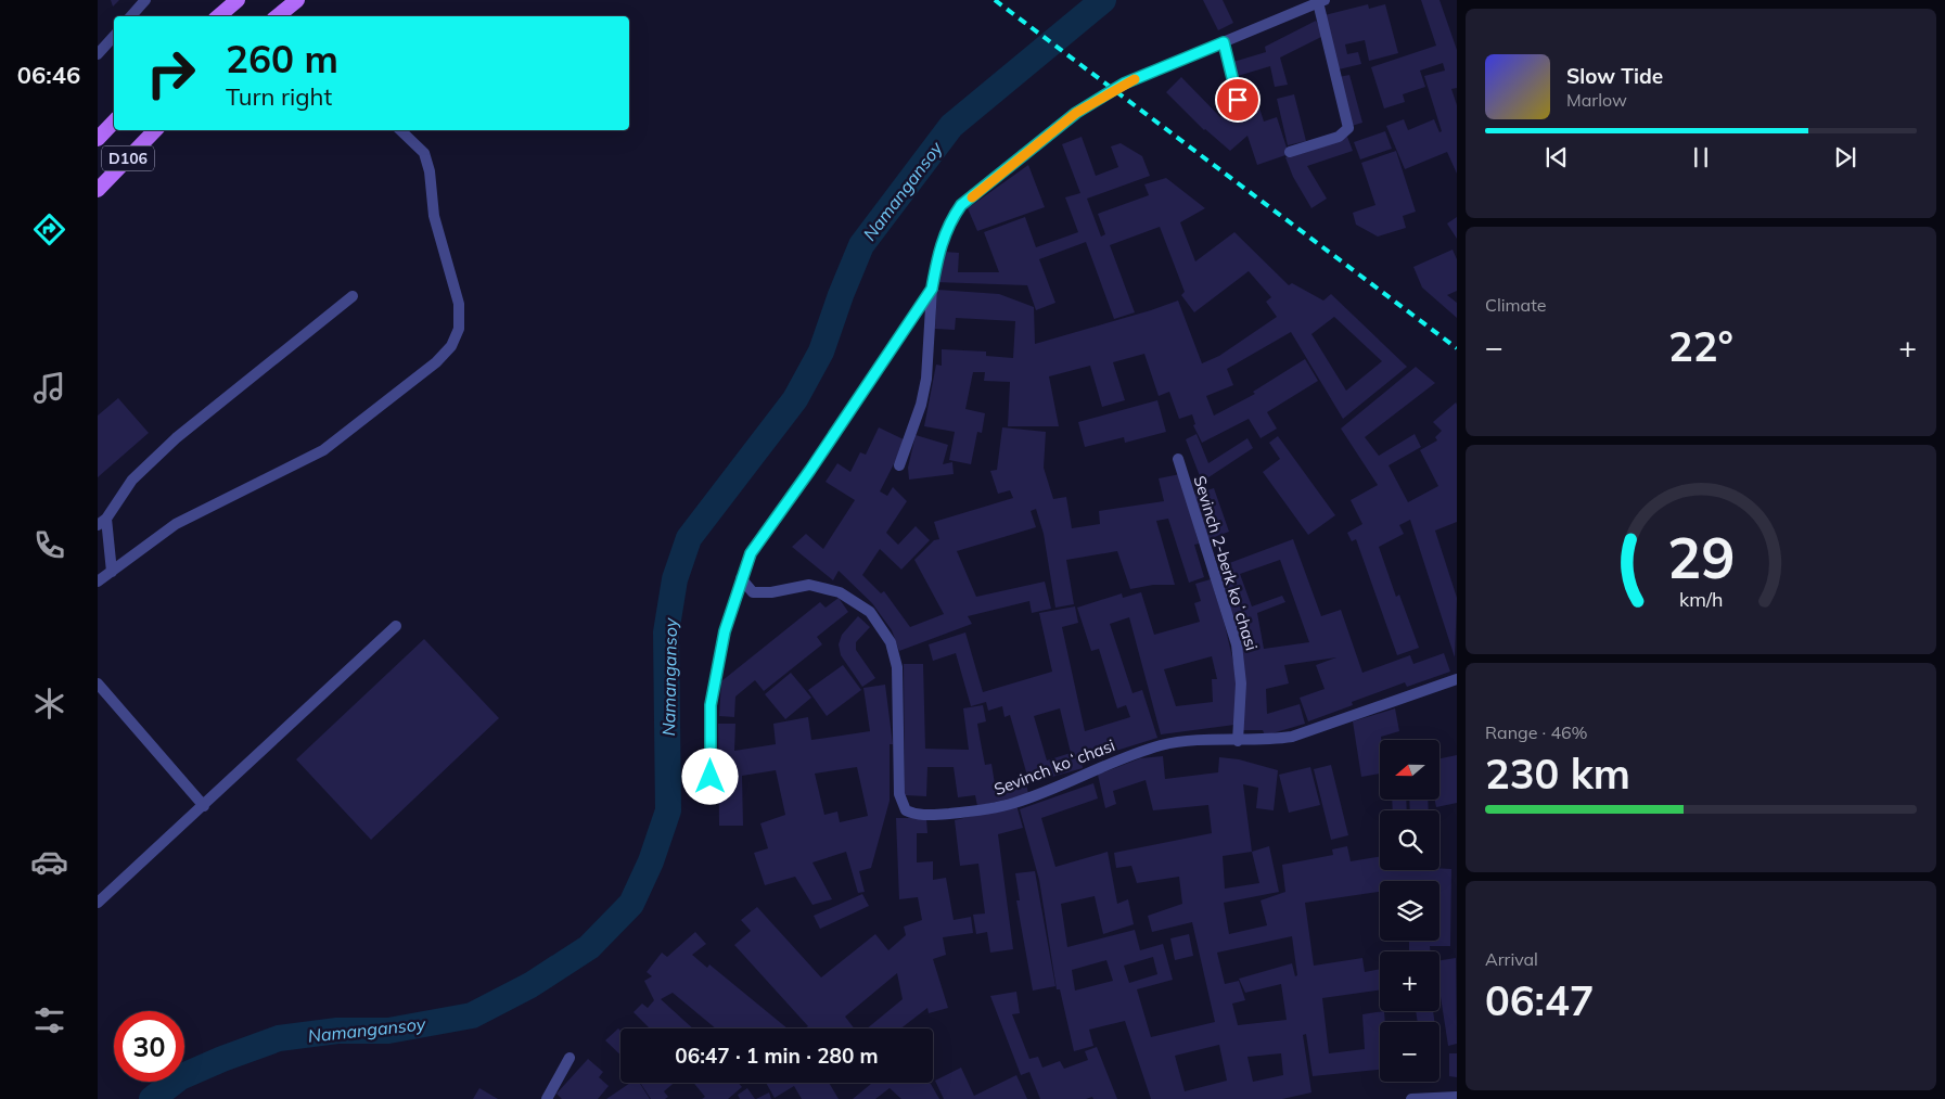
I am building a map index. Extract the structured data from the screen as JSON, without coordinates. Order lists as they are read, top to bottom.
{
  "streets": {
    "main road": ["D106"],
    "street": ["Sevinch 2-berk koʻchasi", "Sevinch koʻchasi"]
  },
  "crossings": [
    ["Sevinch 2-berk koʻchasi", "Sevinch koʻchasi"]
  ],
  "water": ["Namangansoy"],
  "north": "left",
  "page": {
    "tabs": "06:46",
    "turn": ["260 m", "Turn right"],
    "song": ["Slow Tide", "Marlow"],
    "tile": [
      "Climate",
      ["Range · 46%", "230 km"],
      ["Arrival", "06:47"]
    ],
    "heat": ["−", "22°", "+"],
    "map_buttons": ["+", "−"],
    "limit": "30",
    "trip": "06:47 · 1 min · 280 m",
    "gauge": ["29", "km/h"]
  }
}
